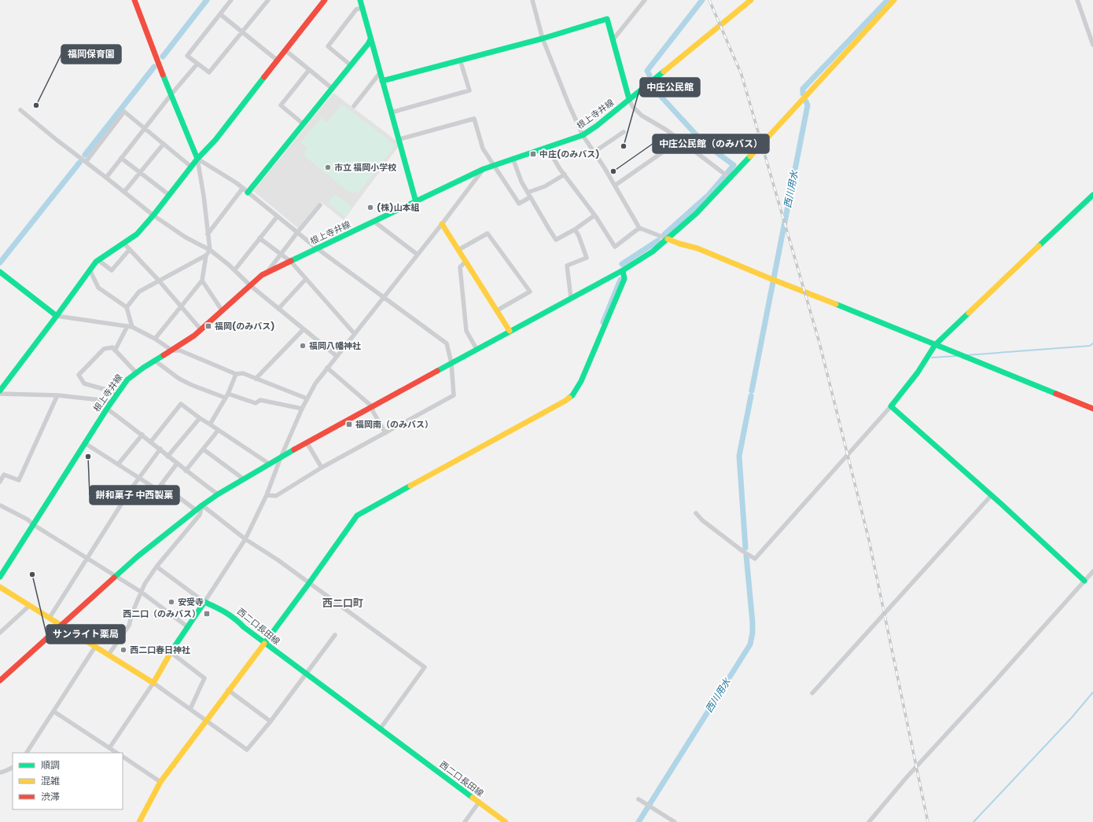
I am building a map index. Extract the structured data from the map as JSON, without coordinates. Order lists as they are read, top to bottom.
{
  "streets": {
    "street": ["根上寺井線", "西二口長田線"]
  },
  "districts": ["西二口町"],
  "water": ["西川用水"],
  "places": {
    "other": [
      "福岡保育園",
      "中庄公民館",
      "市立 福岡小学校",
      "中庄公民館（のみバス）",
      "(株)山本組",
      "福岡八幡神社",
      "餅和菓子 中西製菓",
      "サンライト薬局",
      "安受寺",
      "西二口春日神社"
    ],
    "transit": [
      "中庄(のみバス)",
      "福岡(のみバス)",
      "福岡南（のみバス）",
      "西二口（のみバス）"
    ]
  },
  "legend": ["順調", "混雑", "渋滞"]
}
